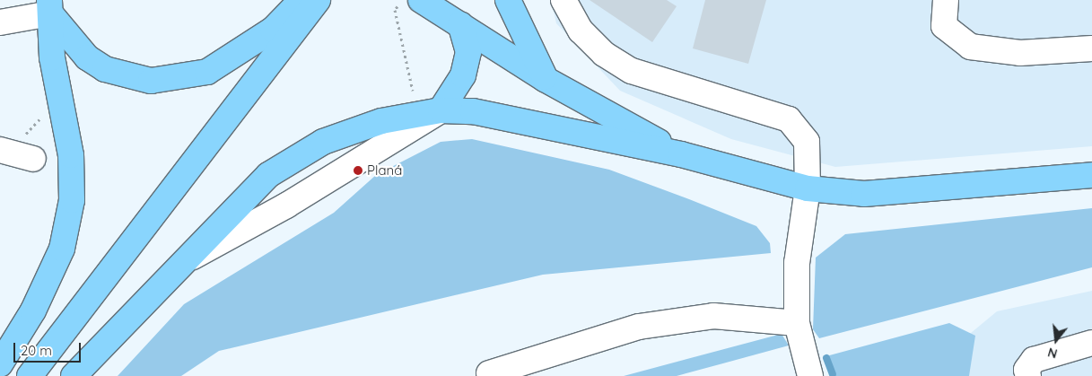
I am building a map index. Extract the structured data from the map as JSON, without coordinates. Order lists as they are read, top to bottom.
{
  "places": ["Planá"],
  "scale_bar": "20 m",
  "north": "bottom"
}
